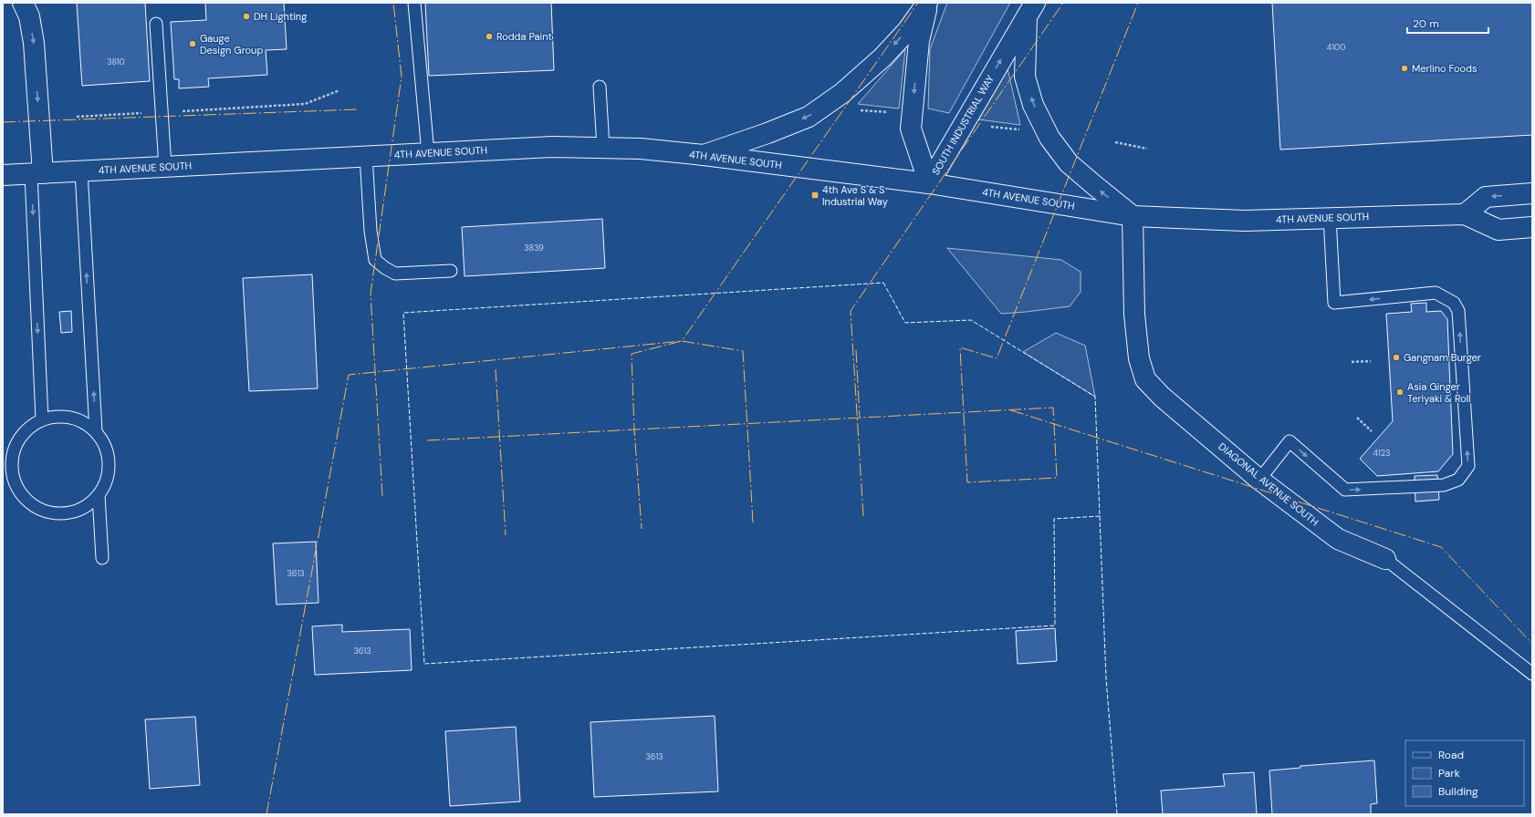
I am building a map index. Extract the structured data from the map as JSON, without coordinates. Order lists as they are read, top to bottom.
{
  "streets": {
    "main road": ["SOUTH INDUSTRIAL WAY", "4TH AVENUE SOUTH", "DIAGONAL AVENUE SOUTH"]
  },
  "crossings": [
    ["SOUTH INDUSTRIAL WAY", "4TH AVENUE SOUTH"],
    ["4TH AVENUE SOUTH", "DIAGONAL AVENUE SOUTH"]
  ],
  "places": {
    "other": [
      "DH Lighting",
      "Rodda Paint",
      "Gauge Design Group",
      "Merlino Foods",
      "Gangnam Burger",
      "Asia Ginger Teriyaki & Roll"
    ],
    "transit": ["4th Ave S & S Industrial Way"]
  },
  "house_numbers": [
    "4100",
    "3810",
    "3839",
    "4123",
    "3613",
    "3613",
    "3613"
  ],
  "legend": ["Road", "Park", "Building"],
  "scale_bar": "20 m"
}
